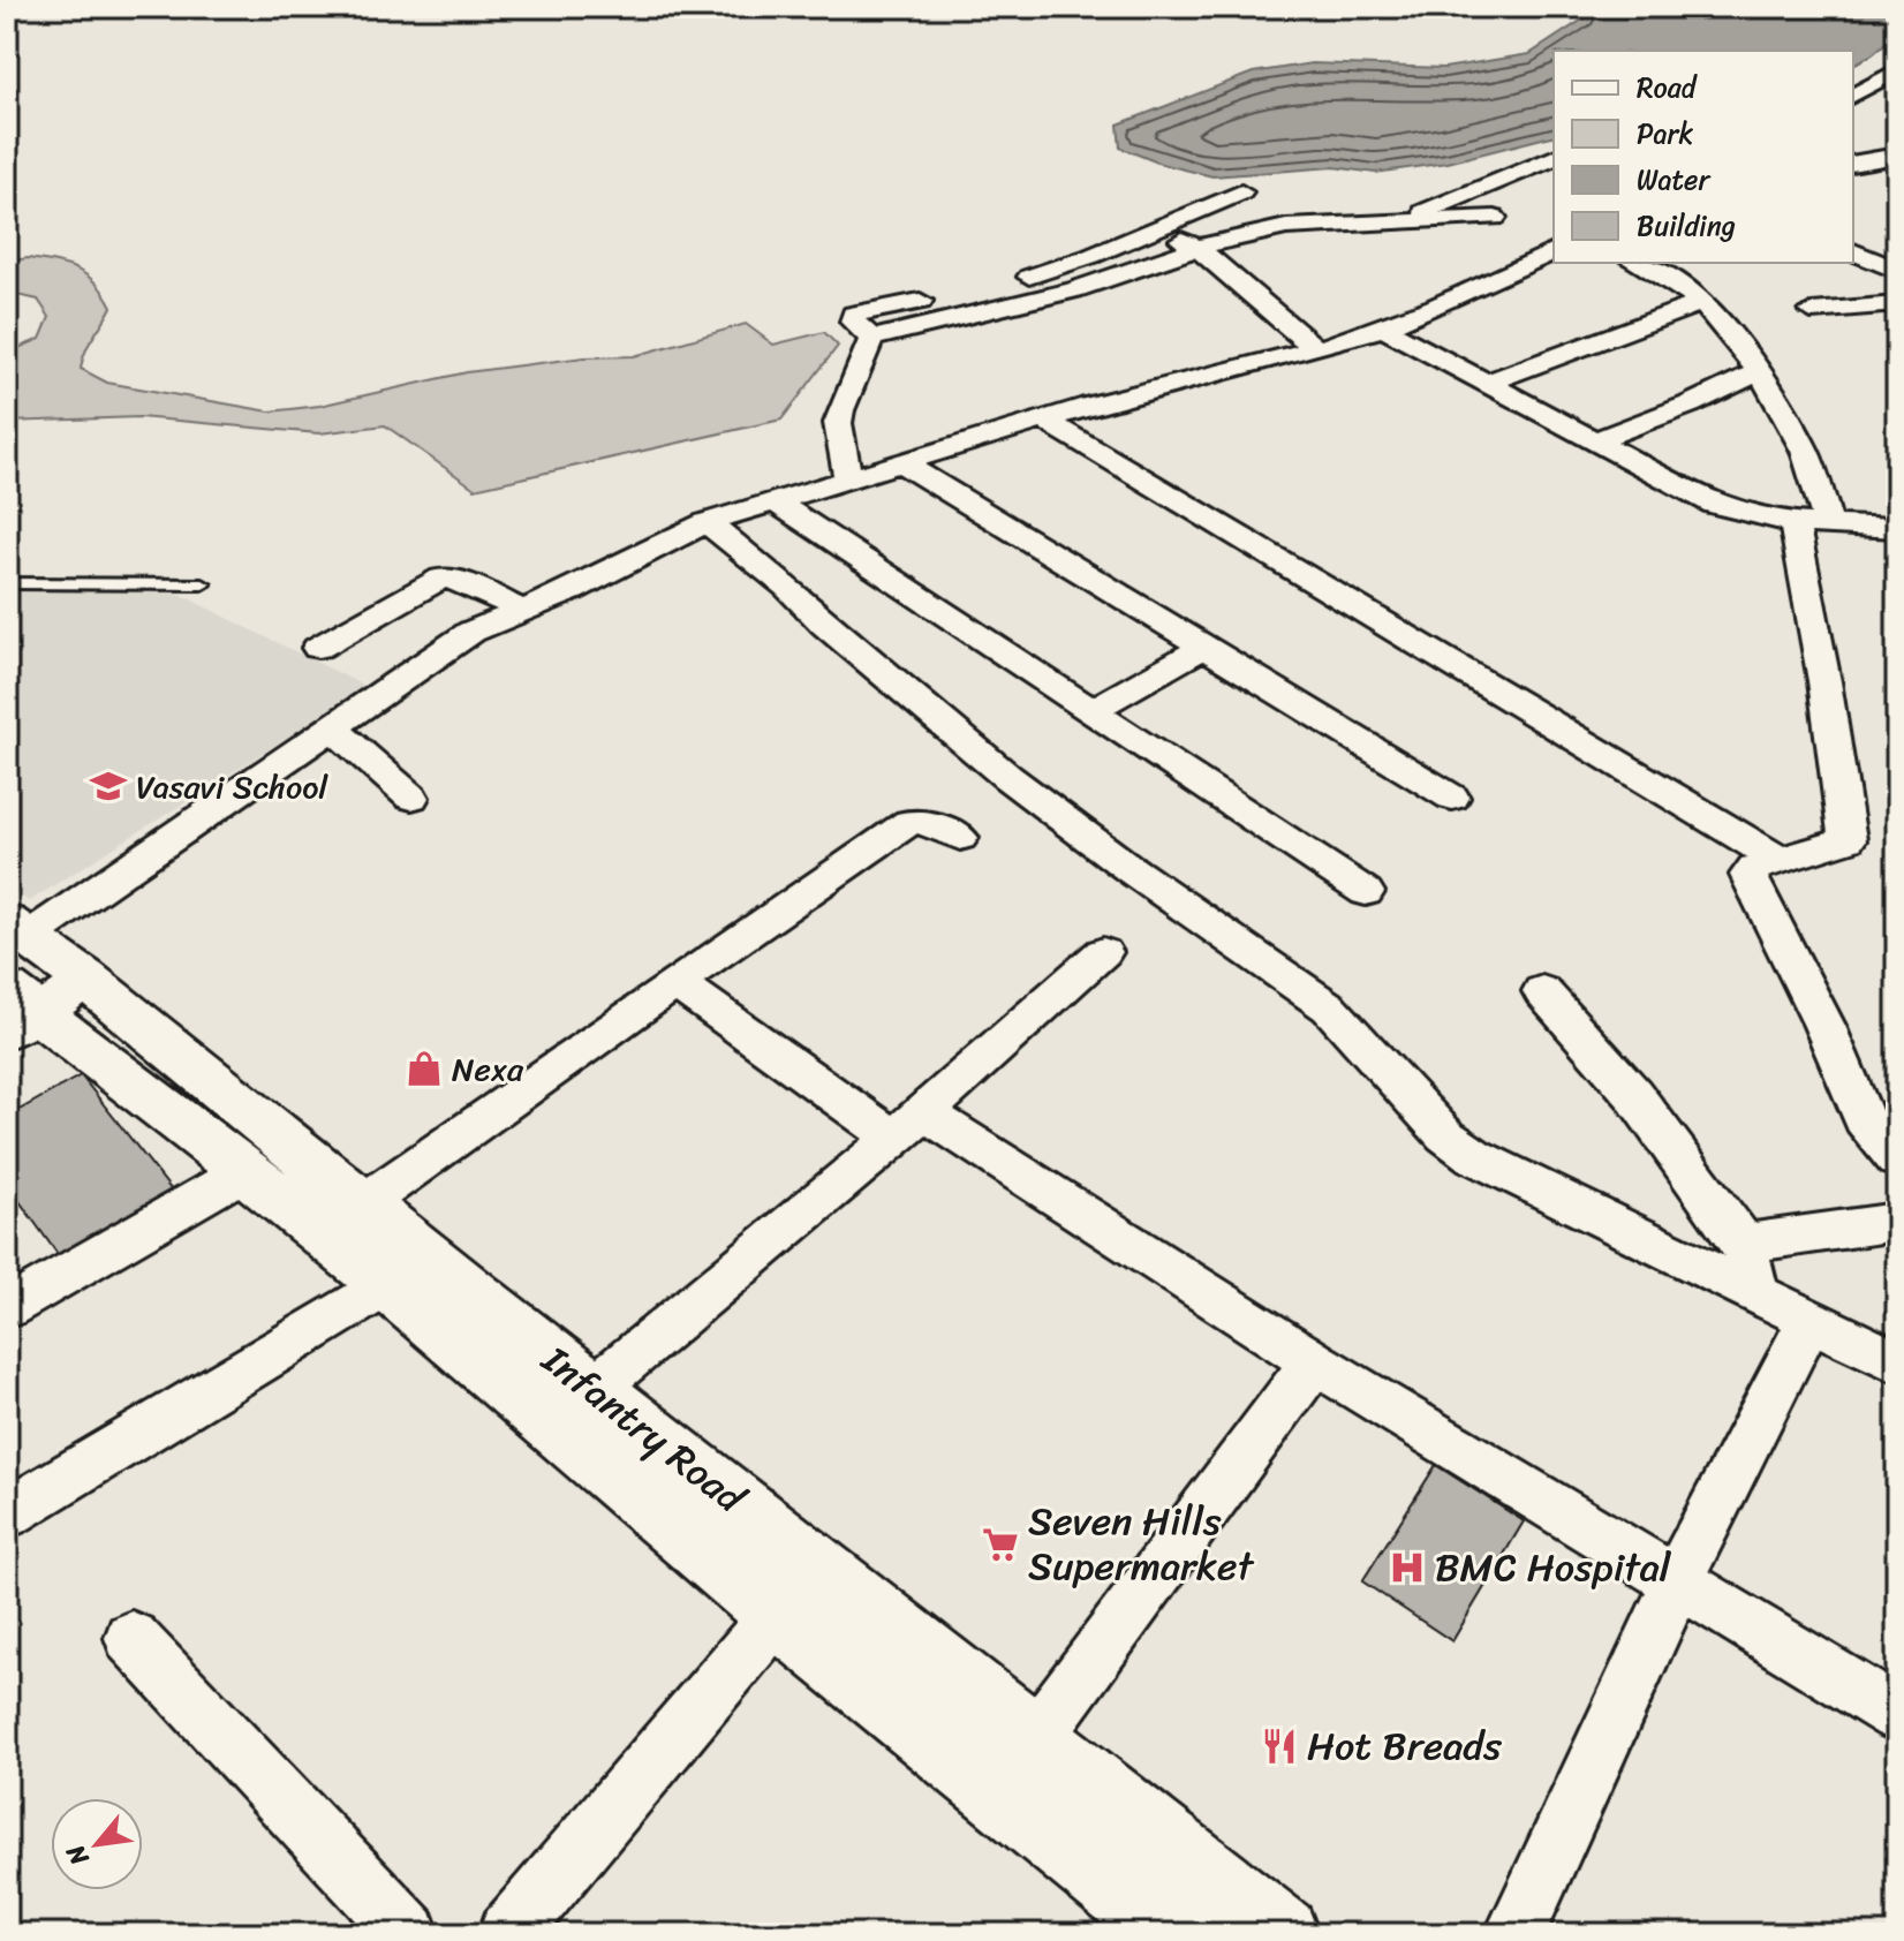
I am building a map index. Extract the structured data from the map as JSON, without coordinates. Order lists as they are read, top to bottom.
{
  "streets": {
    "street": ["Infantry Road"]
  },
  "places": {
    "school or university": ["Vasavi School"],
    "shop": ["Nexa"],
    "supermarket": ["Seven Hills Supermarket"],
    "hospital": ["BMC Hospital"],
    "restaurant": ["Hot Breads"]
  },
  "legend": [
    "Road",
    "Park",
    "Water",
    "Building"
  ],
  "north": "bottom left"
}
